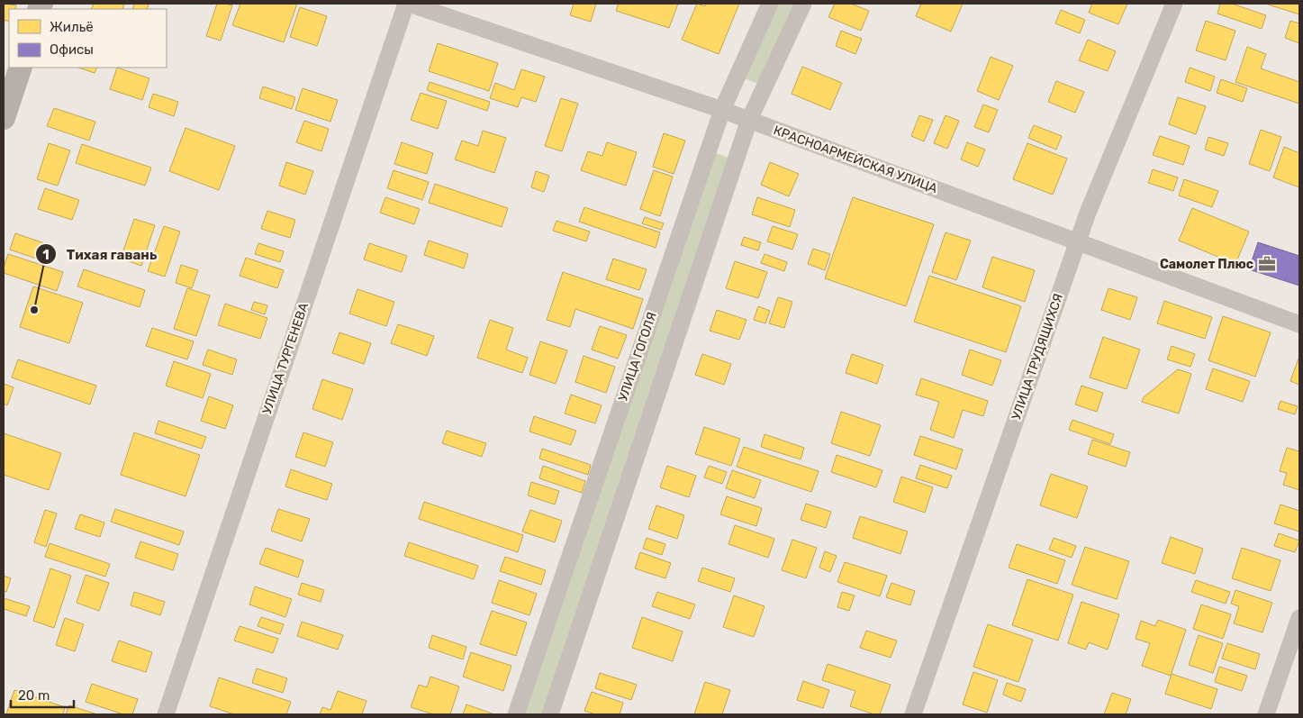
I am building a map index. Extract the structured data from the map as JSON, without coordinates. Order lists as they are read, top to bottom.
{
  "streets": {
    "street": [
      "КРАСНОАРМЕЙСКАЯ УЛИЦА",
      "УЛИЦА ГОГОЛЯ",
      "УЛИЦА ТРУДЯЩИХСЯ",
      "УЛИЦА ТУРГЕНЕВА"
    ]
  },
  "crossings": [
    ["КРАСНОАРМЕЙСКАЯ УЛИЦА", "УЛИЦА ГОГОЛЯ"],
    ["КРАСНОАРМЕЙСКАЯ УЛИЦА", "УЛИЦА ТРУДЯЩИХСЯ"],
    ["КРАСНОАРМЕЙСКАЯ УЛИЦА", "УЛИЦА ТУРГЕНЕВА"]
  ],
  "places": {
    "office": ["Самолет Плюс"],
    "other": ["Тихая гавань"]
  },
  "legend": ["Жильё", "Офисы"],
  "scale_bar": "20 m"
}
